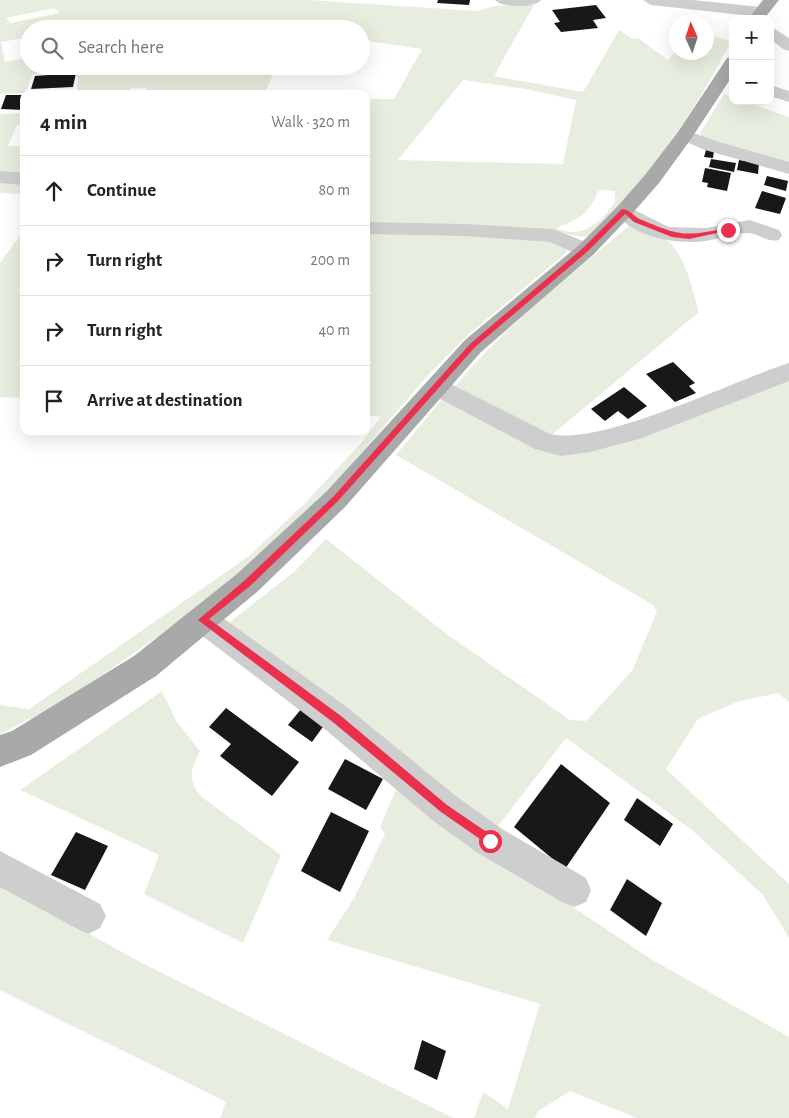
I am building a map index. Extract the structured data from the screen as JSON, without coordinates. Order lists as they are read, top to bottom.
{
  "north": "top",
  "page": {
    "map_buttons": ["+", "−"],
    "search": "Search here",
    "heading": ["4 min", "Walk · 320 m"],
    "list": [
      ["Continue", "80 m"],
      ["Turn right", "200 m"],
      ["Turn right", "40 m"],
      "Arrive at destination"
    ]
  }
}
